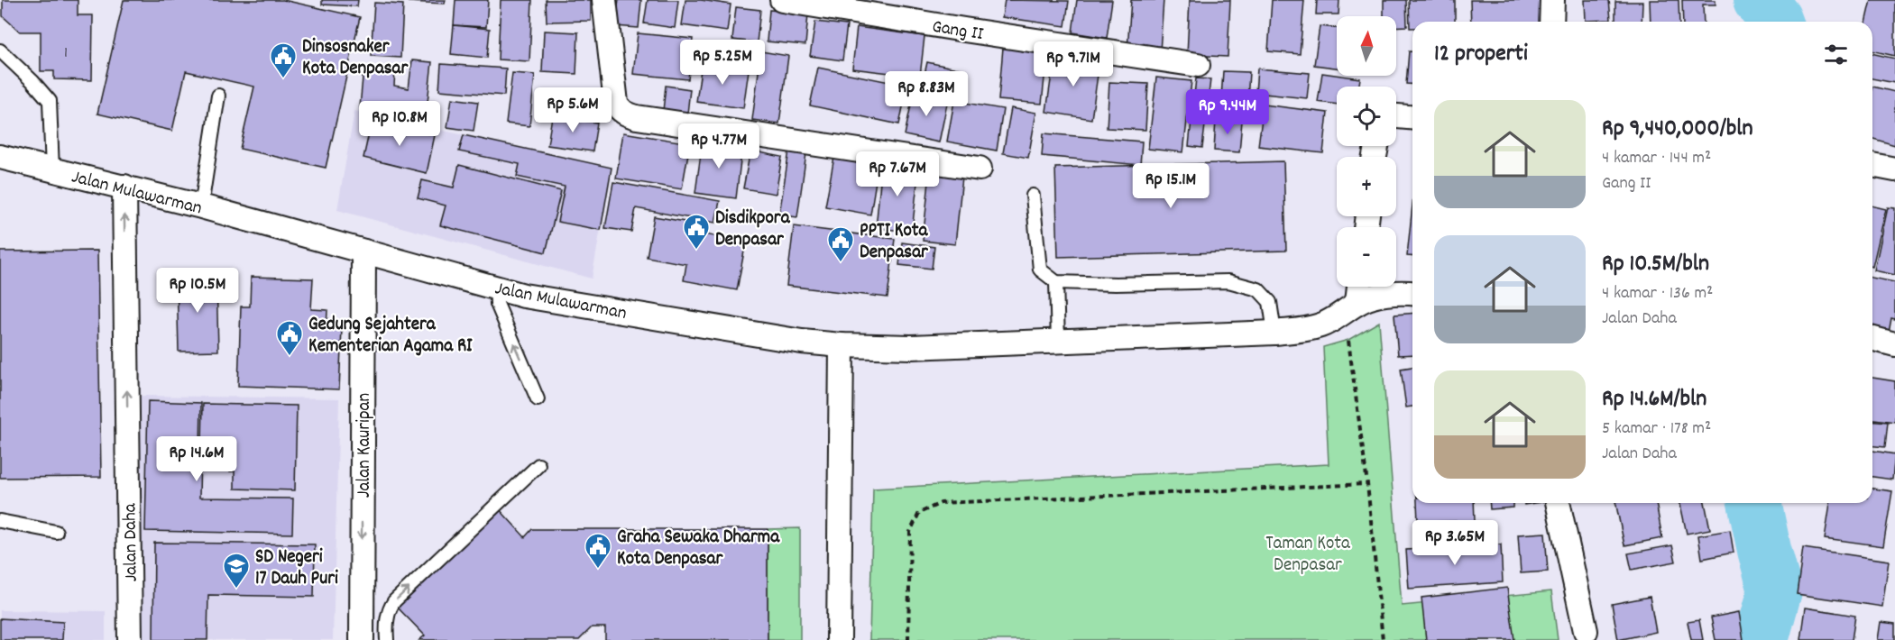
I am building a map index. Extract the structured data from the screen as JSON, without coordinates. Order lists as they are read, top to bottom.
{
  "streets": {
    "street": [
      "Gang II",
      "Jalan Mulawarman",
      "Jalan Kauripan",
      "Jalan Daha"
    ]
  },
  "crossings": [
    ["Jalan Mulawarman", "Jalan Kauripan"],
    ["Jalan Mulawarman", "Jalan Daha"]
  ],
  "one_way": ["Jalan Kauripan", "Jalan Daha"],
  "parks": ["Taman Kota Denpasar"],
  "places": {
    "public building": [
      "Dinsosnaker Kota Denpasar",
      "Disdikpora Denpasar",
      "PPTI Kota Denpasar",
      "Gedung Sejahtera Kementerian Agama RI",
      "Graha Sewaka Dharma Kota Denpasar"
    ],
    "school or university": ["SD Negeri 17 Dauh Puri"]
  },
  "house_numbers": ["1"],
  "north": "top",
  "page": {
    "map_buttons": ["+", "−"],
    "heading": "12 properti",
    "price": [
      "Rp 5.25M",
      "Rp 9.71M",
      "Rp 8.83M",
      "Rp 5.6M",
      "Rp 9.44M",
      "Rp 10.8M",
      "Rp 4.77M",
      "Rp 7.67M",
      "Rp 15.1M",
      "Rp 10.5M",
      "Rp 14.6M",
      "Rp 3.65M"
    ],
    "list": [
      {
        "name": "Rp 9,440,000/bln",
        "note": "4 kamar · 144 m² · Gang II"
      },
      {
        "name": "Rp 10.5M/bln",
        "note": "4 kamar · 136 m² · Jalan Daha"
      },
      {
        "name": "Rp 14.6M/bln",
        "note": "5 kamar · 178 m² · Jalan Daha"
      }
    ]
  }
}
